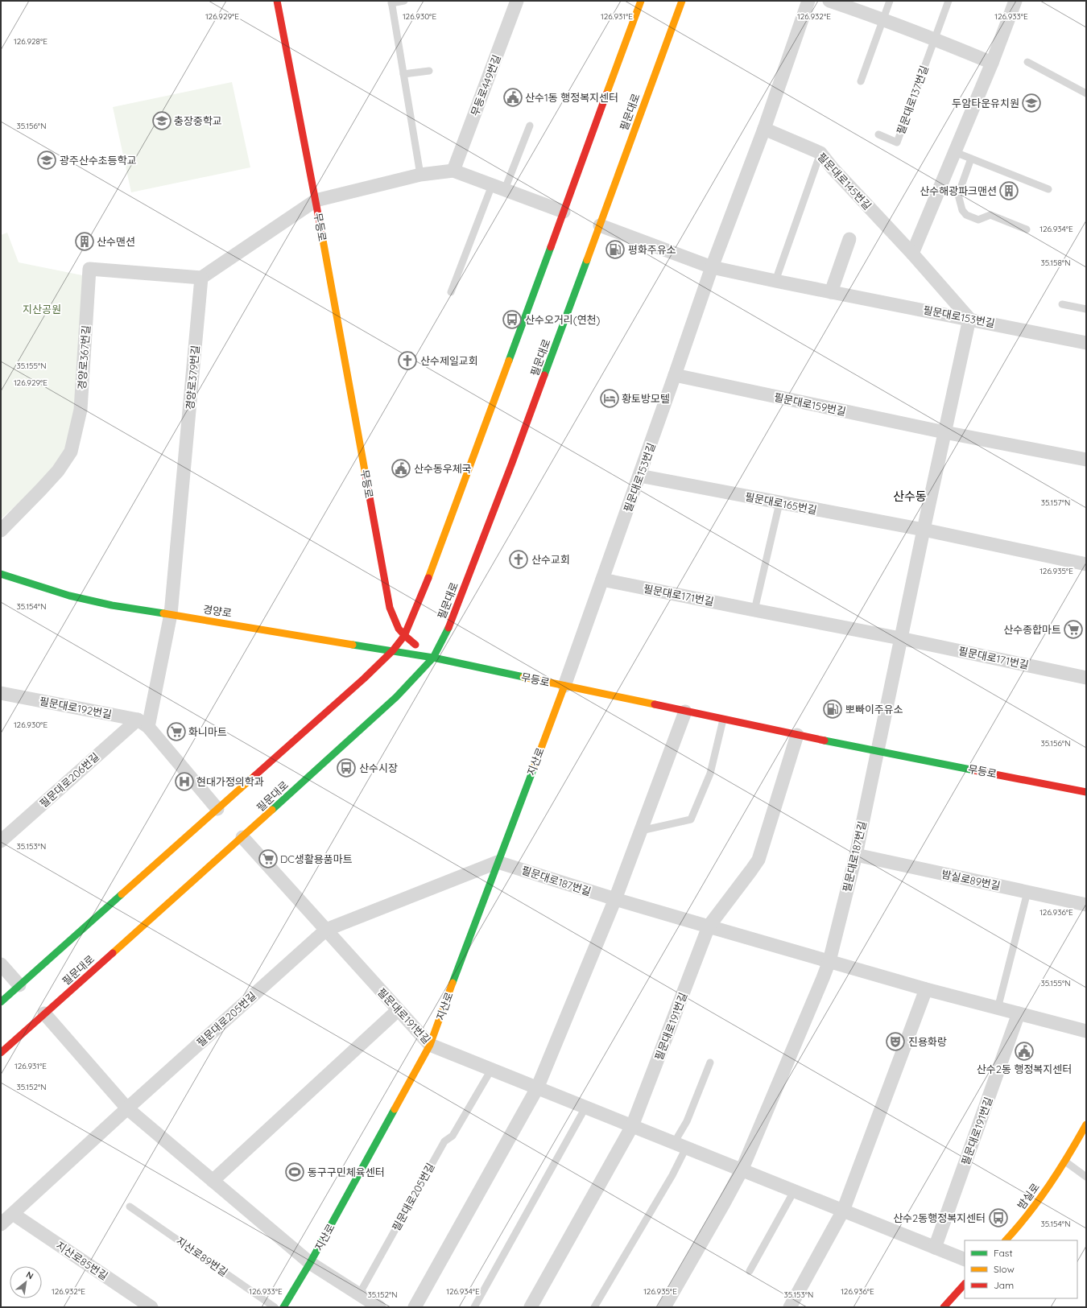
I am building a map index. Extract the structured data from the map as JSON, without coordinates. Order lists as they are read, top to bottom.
{
  "streets": {
    "main road": [
      "필문대로",
      "무등로",
      "경양로",
      "지산로",
      "밤실로"
    ],
    "street": [
      "무등로449번길",
      "필문대로145번길",
      "필문대로153번길",
      "경양로367번길",
      "경양로379번길",
      "필문대로159번길",
      "필문대로165번길",
      "필문대로171번길",
      "필문대로192번길",
      "필문대로206번길",
      "필문대로187번길",
      "밤실로89번길",
      "필문대로191번길",
      "필문대로205번길",
      "지산로85번길"
    ],
    "lane": ["필문대로137번길", "지산로89번길"]
  },
  "crossings": [
    ["필문대로", "무등로"],
    ["필문대로", "필문대로153번길"],
    ["필문대로", "경양로"],
    ["필문대로", "필문대로191번길"],
    ["필문대로145번길", "필문대로153번길"],
    ["무등로", "필문대로153번길"],
    ["무등로", "경양로"],
    ["무등로", "지산로"],
    ["무등로", "필문대로187번길"],
    ["필문대로153번길", "필문대로159번길"],
    ["필문대로153번길", "필문대로165번길"],
    ["필문대로153번길", "필문대로171번길"],
    ["필문대로153번길", "지산로"],
    ["경양로367번길", "경양로379번길"],
    ["경양로379번길", "경양로"],
    ["필문대로192번길", "필문대로206번길"],
    ["지산로", "필문대로187번길"],
    ["지산로", "필문대로191번길"],
    ["필문대로187번길", "밤실로89번길"],
    ["필문대로187번길", "필문대로191번길"],
    ["필문대로191번길", "필문대로205번길"]
  ],
  "districts": ["산수동"],
  "parks": ["지산공원"],
  "places": {
    "public building": ["산수1동 행정복지센터", "산수동우체국", "산수2동 행정복지센터"],
    "school or university": ["두암타운유치원", "충장중학교", "광주산수초등학교"],
    "building": ["산수해광파크맨션", "산수맨션"],
    "fuel station": ["평화주유소", "뽀빠이주유소"],
    "bus stop": ["산수오거리(연천)", "산수시장", "산수2동행정복지센터"],
    "church": ["산수제일교회", "산수교회"],
    "hotel": ["황토방모텔"],
    "supermarket": ["산수종합마트", "화니마트", "DC생활용품마트"],
    "hospital": ["현대가정의학과"],
    "theatre": ["진용화랑"],
    "sports": ["동구구민체육센터"]
  },
  "legend": ["Fast", "Slow", "Jam"],
  "north": "top right",
  "coordinates": [
    "126.930°E",
    "126.933°E",
    "126.929°E",
    "126.931°E",
    "126.932°E",
    "126.928°E",
    "35.156°N",
    "126.934°E",
    "35.158°N",
    "35.155°N",
    "35.157°N",
    "126.935°E",
    "35.154°N",
    "35.153°N",
    "126.936°E",
    "35.152°N"
  ]
}
